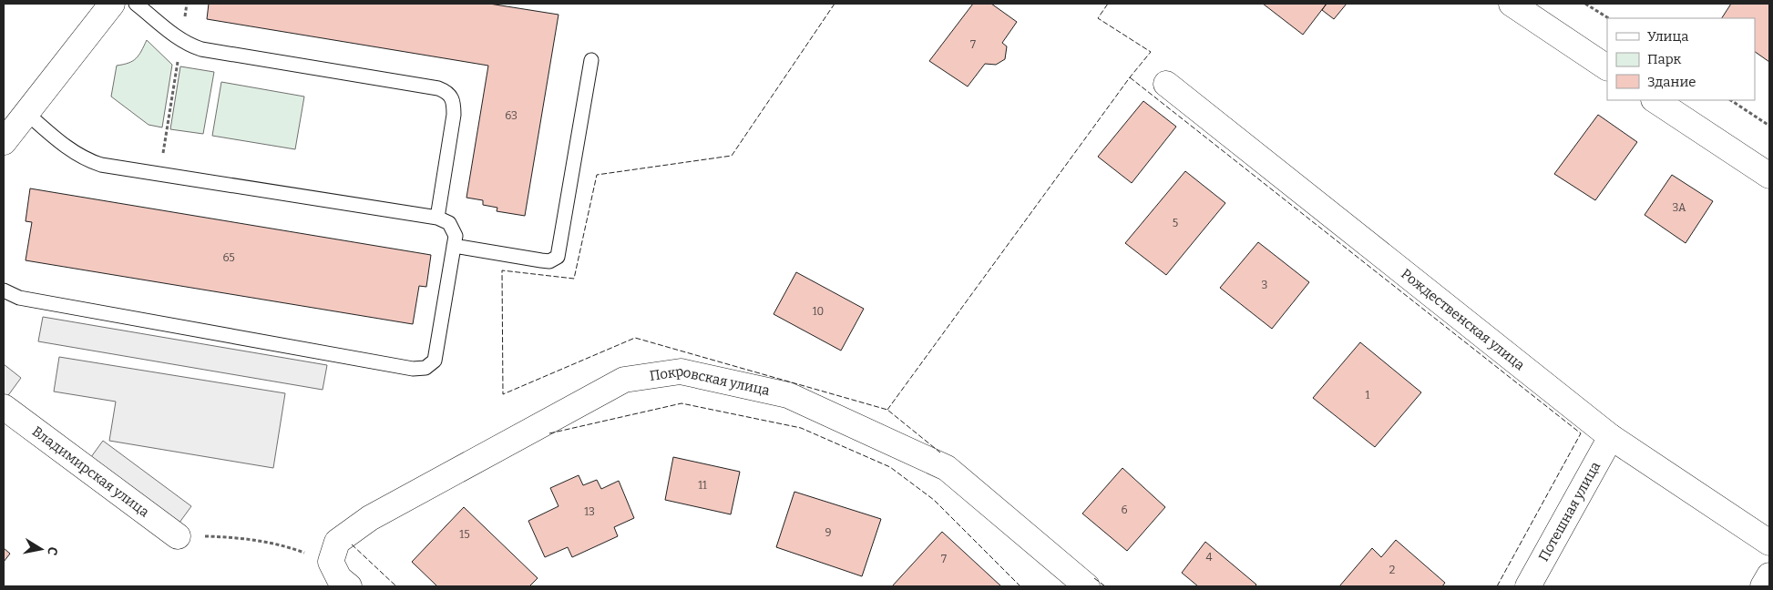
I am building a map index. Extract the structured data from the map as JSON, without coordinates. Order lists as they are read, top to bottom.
{
  "streets": {
    "street": [
      "Рождественская улица",
      "Покровская улица",
      "Владимирская улица",
      "Потешная улица"
    ]
  },
  "crossings": [
    ["Рождественская улица", "Потешная улица"]
  ],
  "house_numbers": [
    "7",
    "63",
    "3А",
    "5",
    "65",
    "3",
    "10",
    "1",
    "11",
    "6",
    "13",
    "9",
    "15",
    "4",
    "7",
    "2"
  ],
  "legend": ["Улица", "Парк", "Здание"],
  "north": "right"
}
